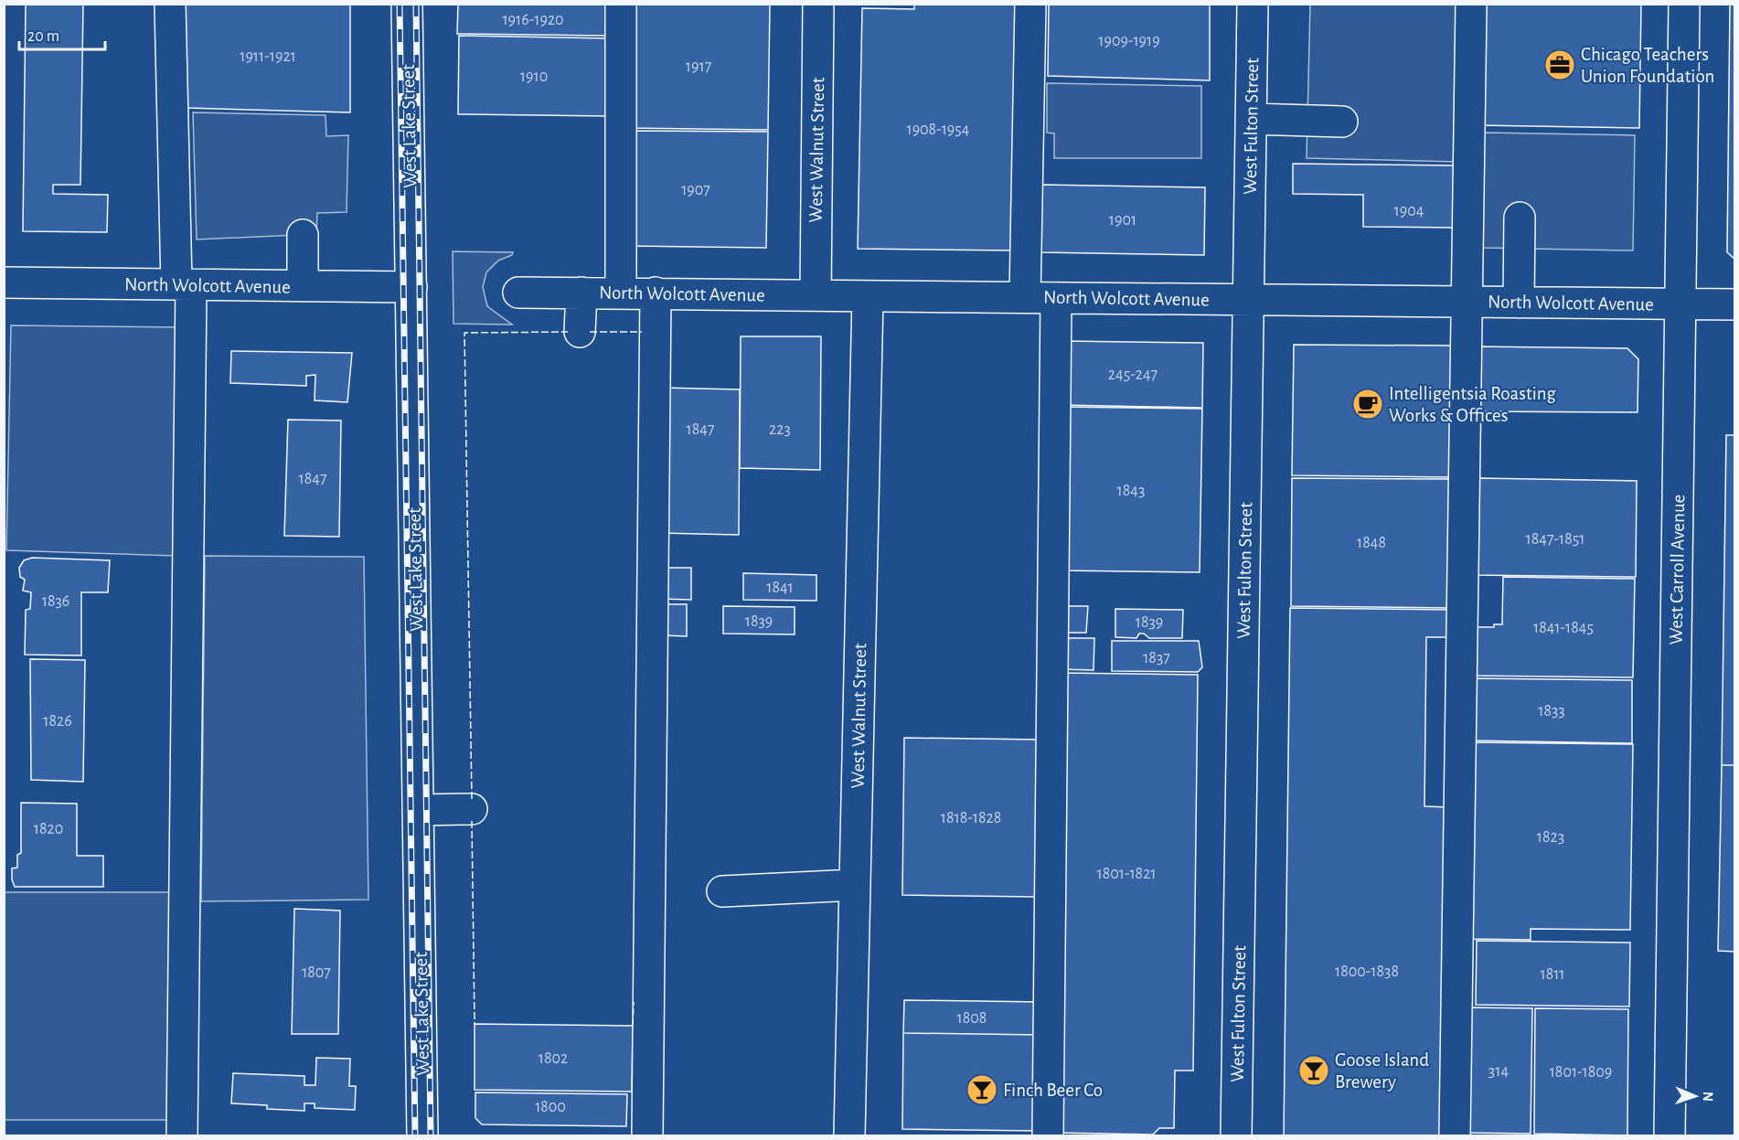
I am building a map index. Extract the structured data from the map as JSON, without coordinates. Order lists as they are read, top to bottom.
{
  "streets": {
    "street": [
      "West Lake Street",
      "West Fulton Street",
      "West Walnut Street",
      "North Wolcott Avenue",
      "West Carroll Avenue"
    ]
  },
  "crossings": [
    ["West Lake Street", "North Wolcott Avenue"],
    ["West Fulton Street", "North Wolcott Avenue"],
    ["West Walnut Street", "North Wolcott Avenue"],
    ["North Wolcott Avenue", "West Carroll Avenue"]
  ],
  "places": {
    "office": ["Chicago Teachers Union Foundation"],
    "cafe": ["Intelligentsia Roasting Works & Offices"],
    "bar": ["Goose Island Brewery", "Finch Beer Co"]
  },
  "house_numbers": [
    "1916-1920",
    "1909-1919",
    "1911-1921",
    "1917",
    "1910",
    "1908-1954",
    "1907",
    "1904",
    "1901",
    "245-247",
    "1847",
    "223",
    "1847",
    "1843",
    "1847-1851",
    "1848",
    "1841",
    "1836",
    "1839",
    "1839",
    "1841-1845",
    "1837",
    "1833",
    "1826",
    "1818-1828",
    "1820",
    "1823",
    "1801-1821",
    "1800-1838",
    "1807",
    "1811",
    "1808",
    "1802",
    "314",
    "1801-1809",
    "1800"
  ],
  "scale_bar": "20 m",
  "north": "right"
}
